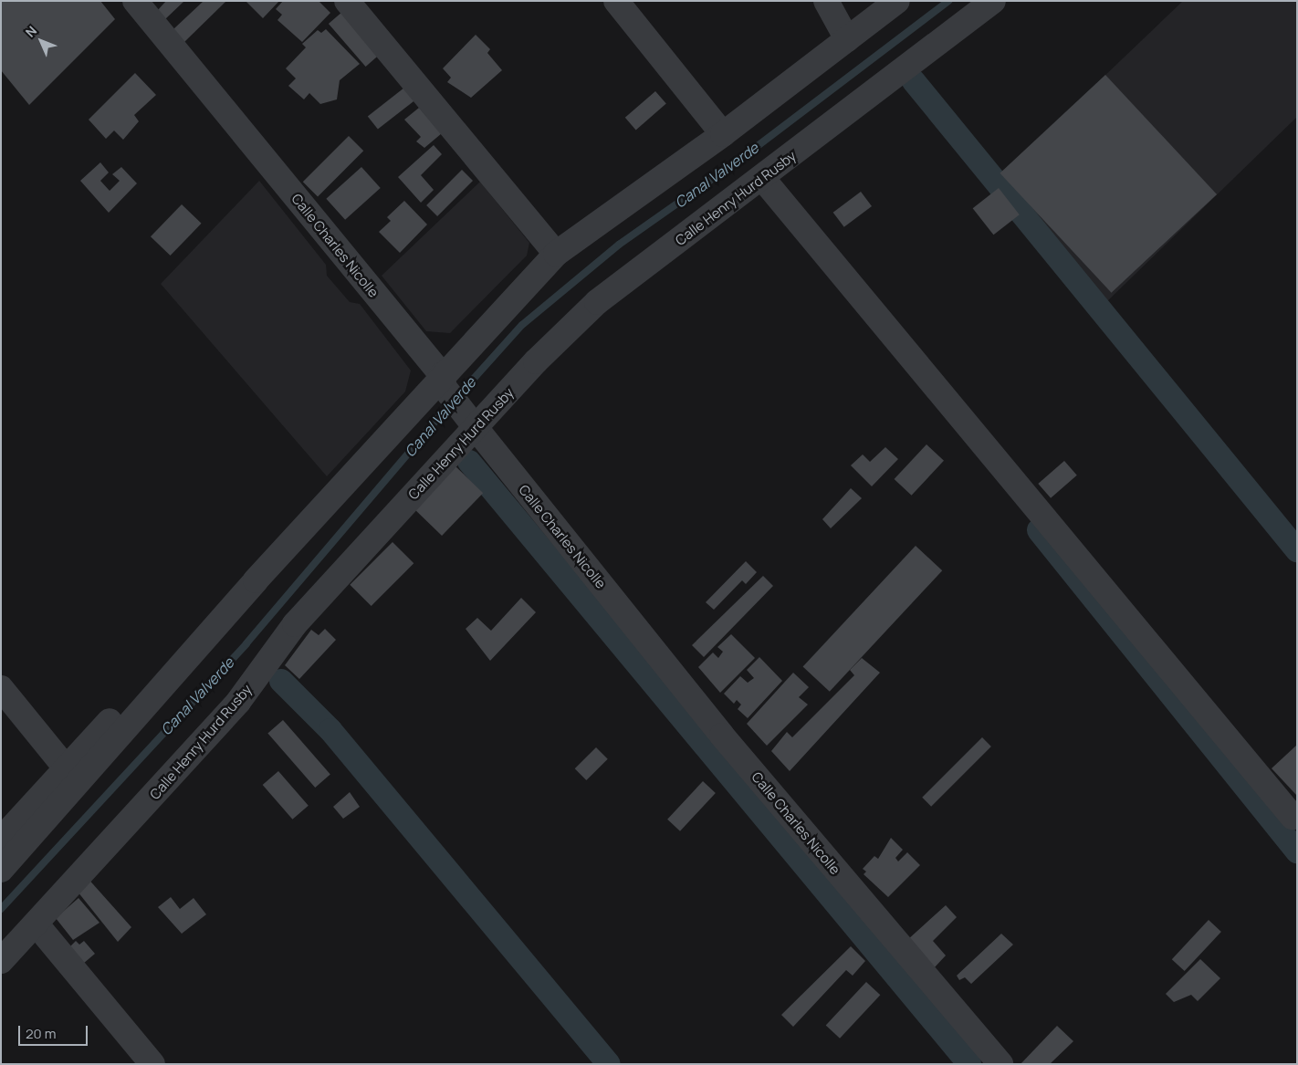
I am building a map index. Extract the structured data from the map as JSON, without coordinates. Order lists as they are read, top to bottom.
{
  "streets": {
    "street": ["Calle Henry Hurd Rusby", "Calle Charles Nicolle"]
  },
  "crossings": [
    ["Calle Henry Hurd Rusby", "Calle Charles Nicolle"]
  ],
  "water": ["Canal Valverde"],
  "scale_bar": "20 m",
  "north": "top left"
}
